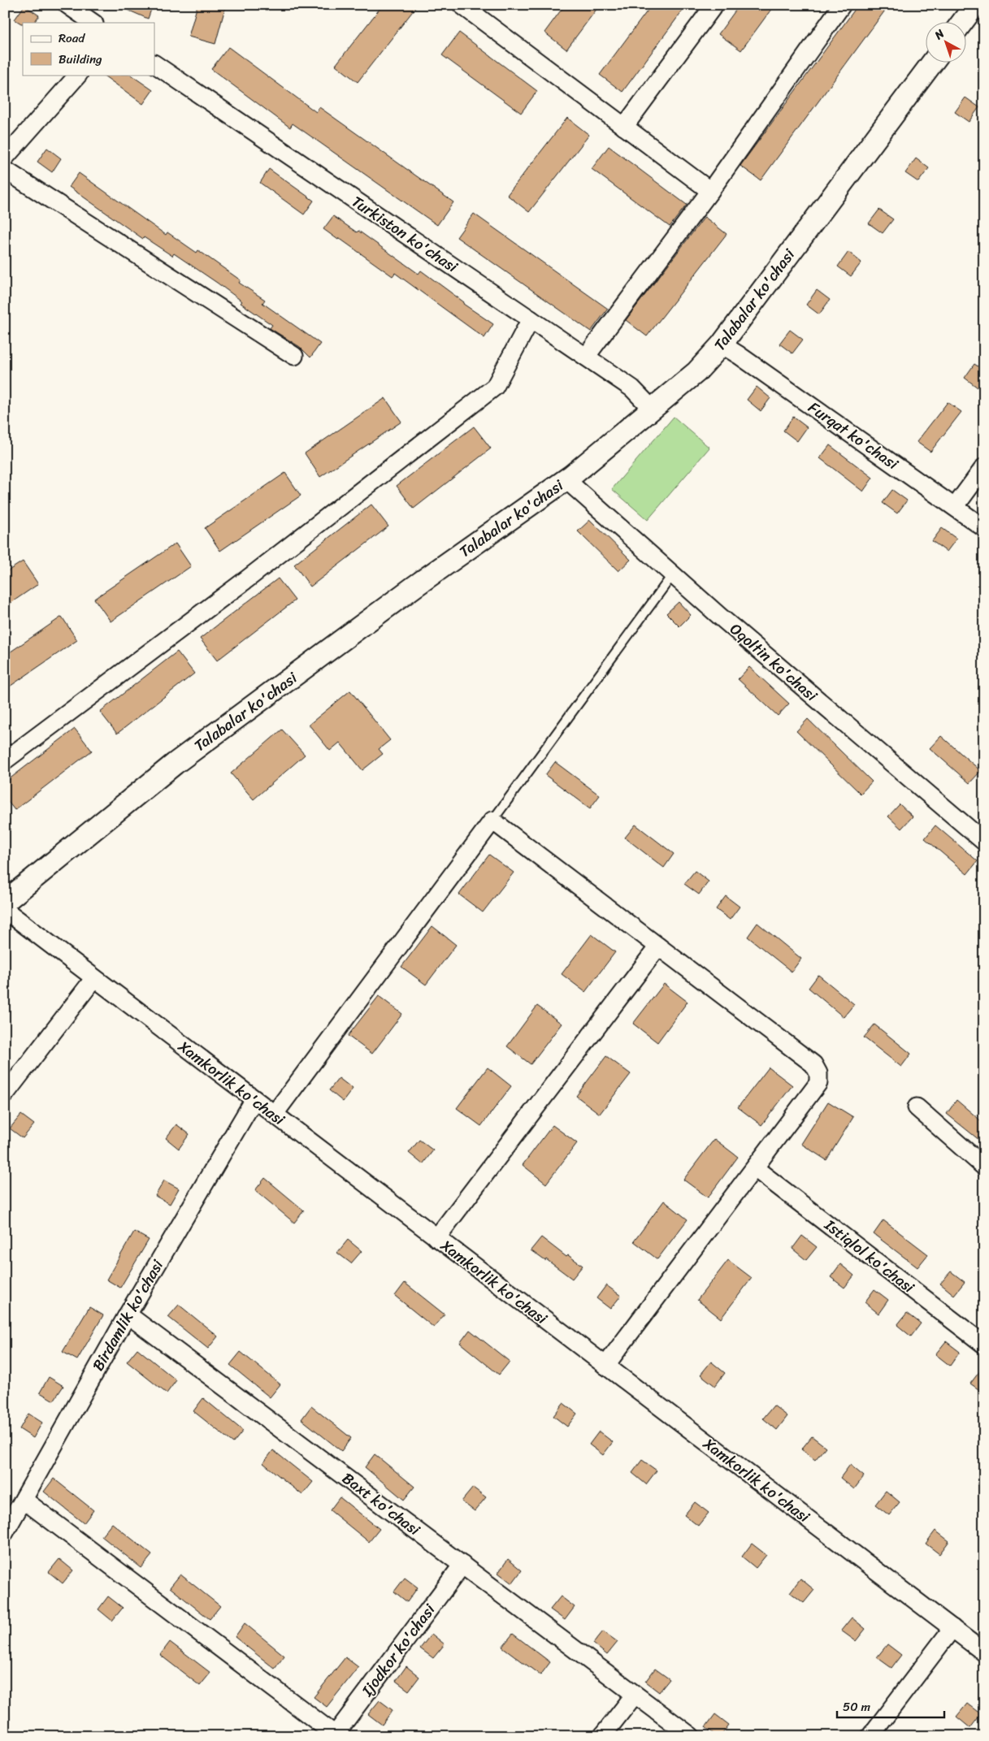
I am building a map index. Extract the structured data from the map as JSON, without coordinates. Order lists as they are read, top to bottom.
{
  "streets": {
    "street": [
      "Turkiston ko'chasi",
      "Talabalar ko'chasi",
      "Furqat ko'chasi",
      "Oqoltin ko'chasi",
      "Xamkorlik ko'chasi",
      "Istiqlol ko'chasi",
      "Birdamlik ko'chasi",
      "Baxt ko'chasi",
      "Ijodkor ko'chasi"
    ]
  },
  "crossings": [
    ["Turkiston ko'chasi", "Talabalar ko'chasi"],
    ["Talabalar ko'chasi", "Furqat ko'chasi"],
    ["Talabalar ko'chasi", "Oqoltin ko'chasi"],
    ["Xamkorlik ko'chasi", "Birdamlik ko'chasi"],
    ["Birdamlik ko'chasi", "Baxt ko'chasi"],
    ["Baxt ko'chasi", "Ijodkor ko'chasi"]
  ],
  "legend": ["Road", "Building"],
  "scale_bar": "50 m",
  "north": "top left"
}
